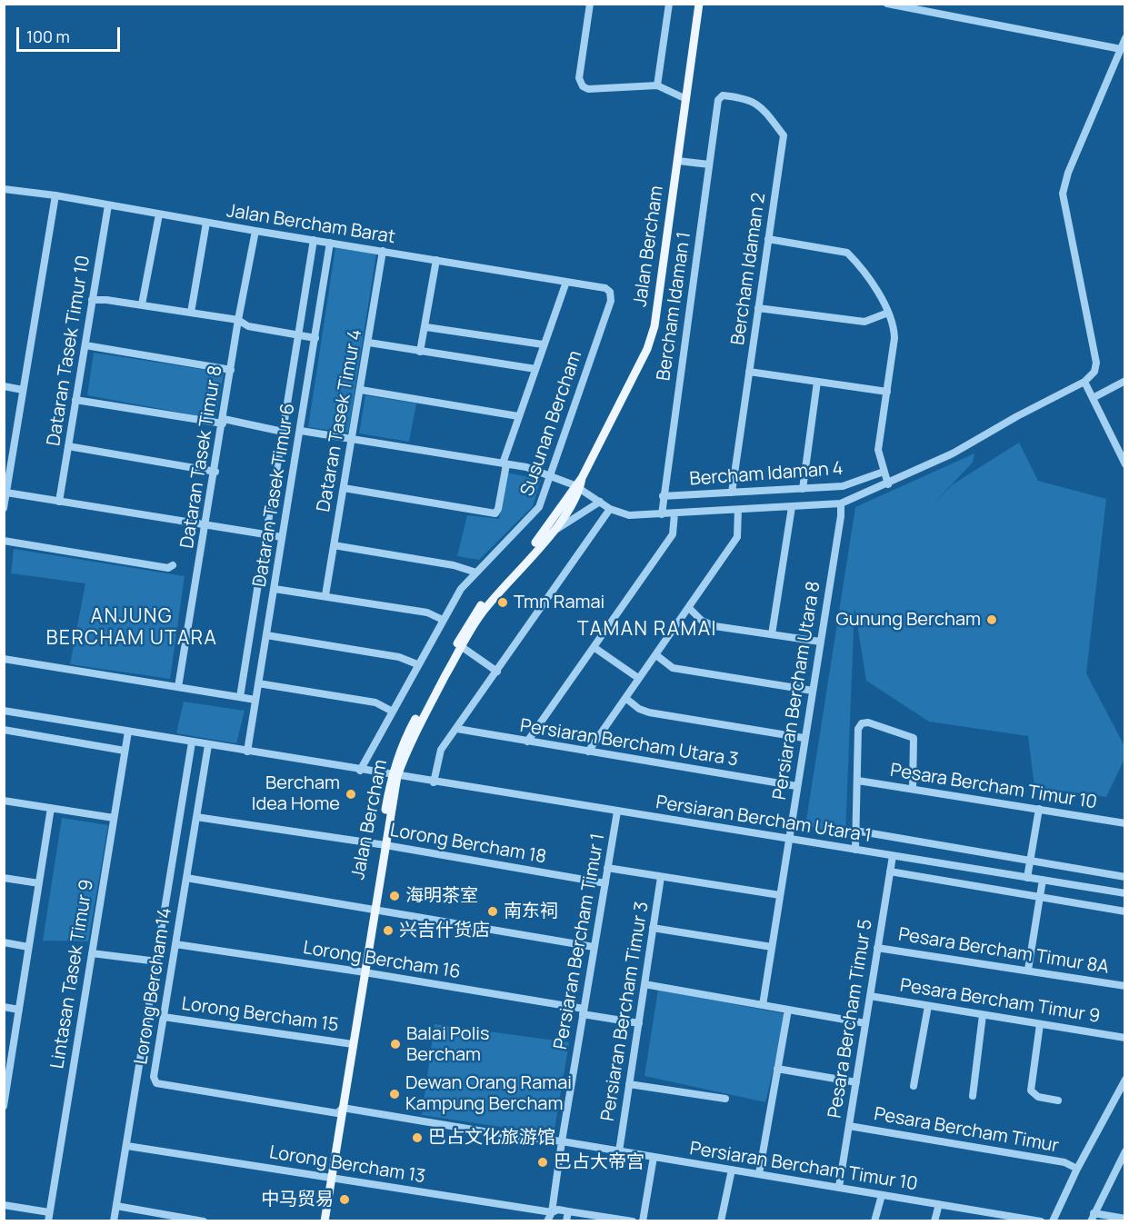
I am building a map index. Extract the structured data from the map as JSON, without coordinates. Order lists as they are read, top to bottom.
{
  "streets": {
    "main road": ["Jalan Bercham"],
    "street": [
      "Jalan Bercham Barat",
      "Bercham Idaman 2",
      "Bercham Idaman 1",
      "Dataran Tasek Timur 10",
      "Dataran Tasek Timur 4",
      "Susunan Bercham",
      "Dataran Tasek Timur 8",
      "Bercham Idaman 4",
      "Dataran Tasek Timur 6",
      "Persiaran Bercham Utara 8",
      "Persiaran Bercham Utara 3",
      "Pesara Bercham Timur 10",
      "Persiaran Bercham Utara 1",
      "Lorong Bercham 18",
      "Persiaran Bercham Timur 1",
      "Pesara Bercham Timur 8A",
      "Lorong Bercham 16",
      "Lintasan Tasek Timur 9",
      "Lorong Bercham 14",
      "Pesara Bercham Timur 9",
      "Persiaran Bercham Timur 3",
      "Lorong Bercham 15",
      "Pesara Bercham Timur 5",
      "Pesara Bercham Timur",
      "Lorong Bercham 13",
      "Persiaran Bercham Timur 10"
    ]
  },
  "crossings": [
    ["Jalan Bercham Barat", "Dataran Tasek Timur 10"],
    ["Jalan Bercham Barat", "Dataran Tasek Timur 4"],
    ["Jalan Bercham Barat", "Susunan Bercham"],
    ["Jalan Bercham Barat", "Dataran Tasek Timur 8"],
    ["Jalan Bercham Barat", "Dataran Tasek Timur 6"],
    ["Jalan Bercham", "Persiaran Bercham Utara 1"],
    ["Jalan Bercham", "Lorong Bercham 18"],
    ["Jalan Bercham", "Lorong Bercham 16"],
    ["Jalan Bercham", "Lorong Bercham 14"],
    ["Jalan Bercham", "Lorong Bercham 15"],
    ["Jalan Bercham", "Lorong Bercham 13"],
    ["Bercham Idaman 2", "Bercham Idaman 1"],
    ["Bercham Idaman 2", "Bercham Idaman 4"],
    ["Bercham Idaman 1", "Bercham Idaman 4"],
    ["Susunan Bercham", "Persiaran Bercham Utara 1"],
    ["Dataran Tasek Timur 6", "Persiaran Bercham Utara 1"],
    ["Persiaran Bercham Utara 8", "Persiaran Bercham Utara 3"],
    ["Persiaran Bercham Utara 8", "Persiaran Bercham Utara 1"],
    ["Persiaran Bercham Utara 1", "Persiaran Bercham Timur 1"],
    ["Persiaran Bercham Utara 1", "Lintasan Tasek Timur 9"],
    ["Persiaran Bercham Utara 1", "Lorong Bercham 14"],
    ["Persiaran Bercham Utara 1", "Pesara Bercham Timur 5"],
    ["Lorong Bercham 18", "Persiaran Bercham Timur 1"],
    ["Lorong Bercham 18", "Lorong Bercham 14"],
    ["Persiaran Bercham Timur 1", "Lorong Bercham 16"],
    ["Persiaran Bercham Timur 1", "Lorong Bercham 14"],
    ["Persiaran Bercham Timur 1", "Lorong Bercham 13"],
    ["Persiaran Bercham Timur 1", "Persiaran Bercham Timur 10"],
    ["Pesara Bercham Timur 8A", "Pesara Bercham Timur 5"],
    ["Lorong Bercham 16", "Lorong Bercham 14"],
    ["Lorong Bercham 16", "Persiaran Bercham Timur 3"],
    ["Lorong Bercham 14", "Lorong Bercham 15"],
    ["Lorong Bercham 14", "Persiaran Bercham Timur 10"],
    ["Pesara Bercham Timur 9", "Pesara Bercham Timur 5"],
    ["Persiaran Bercham Timur 3", "Persiaran Bercham Timur 10"],
    ["Pesara Bercham Timur 5", "Pesara Bercham Timur"],
    ["Pesara Bercham Timur 5", "Persiaran Bercham Timur 10"]
  ],
  "districts": ["ANJUNG BERCHAM UTARA", "TAMAN RAMAI"],
  "places": [
    "Tmn Ramai",
    "Gunung Bercham",
    "Bercham Idea Home",
    "海明茶室",
    "南东祠",
    "兴吉什货店",
    "Balai Polis Bercham",
    "Dewan Orang Ramai Kampung Bercham",
    "巴占文化旅游馆",
    "巴占大帝宫",
    "中马贸易"
  ],
  "scale_bar": "100 m"
}
